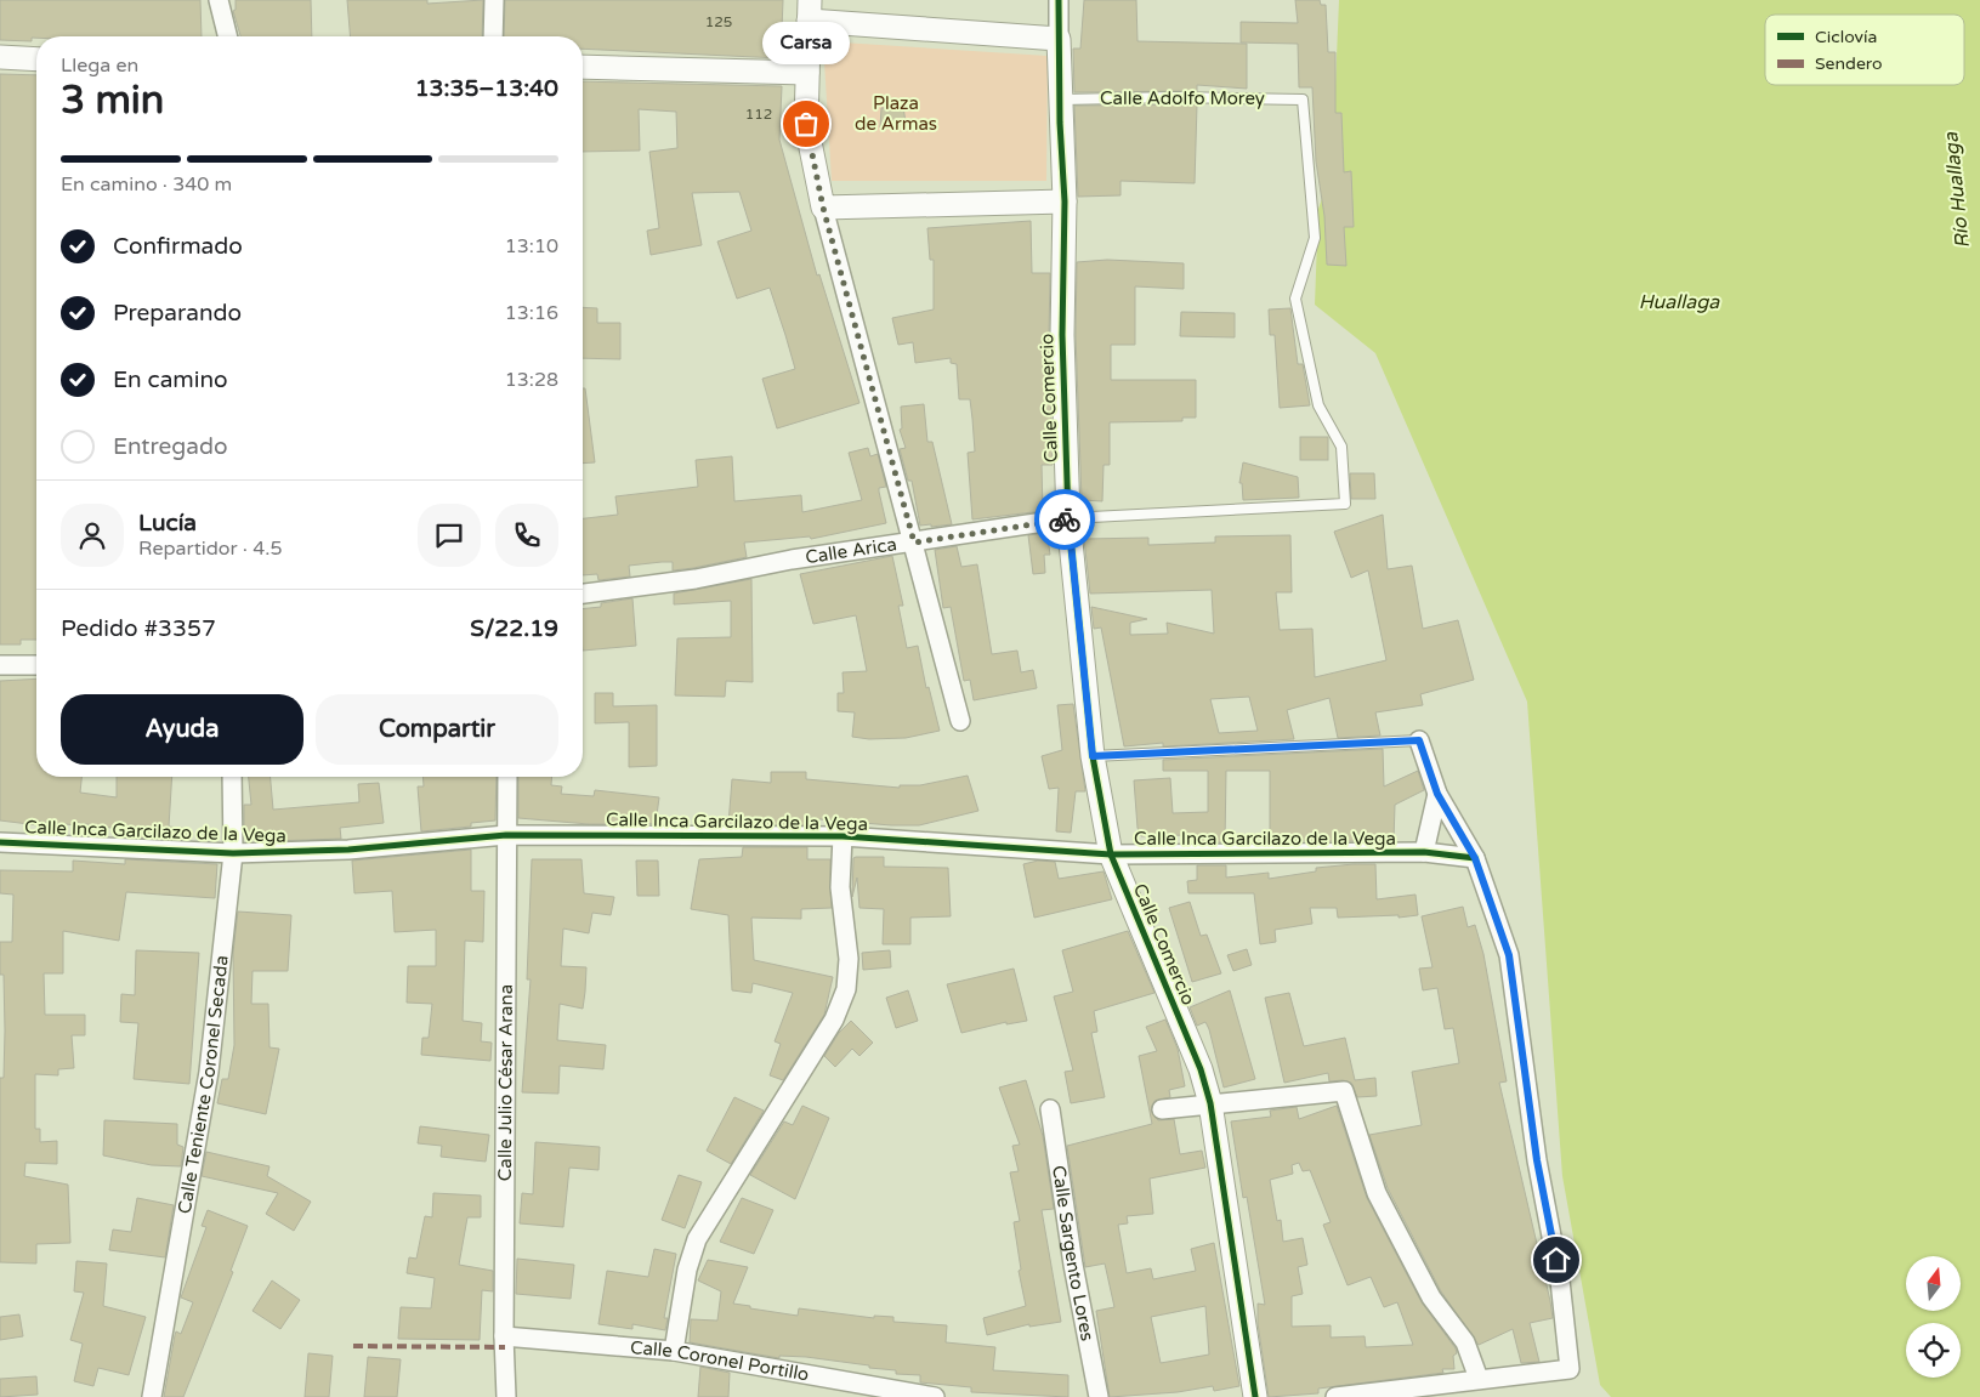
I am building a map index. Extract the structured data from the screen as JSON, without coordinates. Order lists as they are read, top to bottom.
{
  "streets": {
    "street": [
      "Calle Comercio",
      "Calle Arica",
      "Calle Inca Garcilazo de la Vega",
      "Calle Julio César Arana",
      "Calle Teniente Coronel Secada",
      "Calle Sargento Lores",
      "Calle Coronel Portillo"
    ],
    "lane": ["Calle Adolfo Morey"]
  },
  "crossings": [
    ["Calle Adolfo Morey", "Calle Comercio"],
    ["Calle Adolfo Morey", "Calle Arica"],
    ["Calle Comercio", "Calle Arica"],
    ["Calle Comercio", "Calle Inca Garcilazo de la Vega"],
    ["Calle Inca Garcilazo de la Vega", "Calle Julio César Arana"],
    ["Calle Inca Garcilazo de la Vega", "Calle Teniente Coronel Secada"],
    ["Calle Julio César Arana", "Calle Coronel Portillo"]
  ],
  "water": ["Río Huallaga", "Huallaga"],
  "parks": ["Plaza de Armas"],
  "places": ["Carsa"],
  "house_numbers": ["125", "112"],
  "legend": ["Ciclovía", "Sendero"],
  "north": "top",
  "page": {
    "bubble": "Carsa",
    "heading": ["3 min", "Llega en", "13:35–13:40"],
    "panel": [
      "Lucía",
      "Repartidor · 4.5",
      "Pedido #3357",
      "S/22.19"
    ],
    "bar": "En camino · 340 m",
    "list": [
      ["Confirmado", "13:10"],
      ["Preparando", "13:16"],
      ["En camino", "13:28"],
      "Entregado"
    ],
    "buttons": ["Ayuda", "Compartir"]
  }
}
